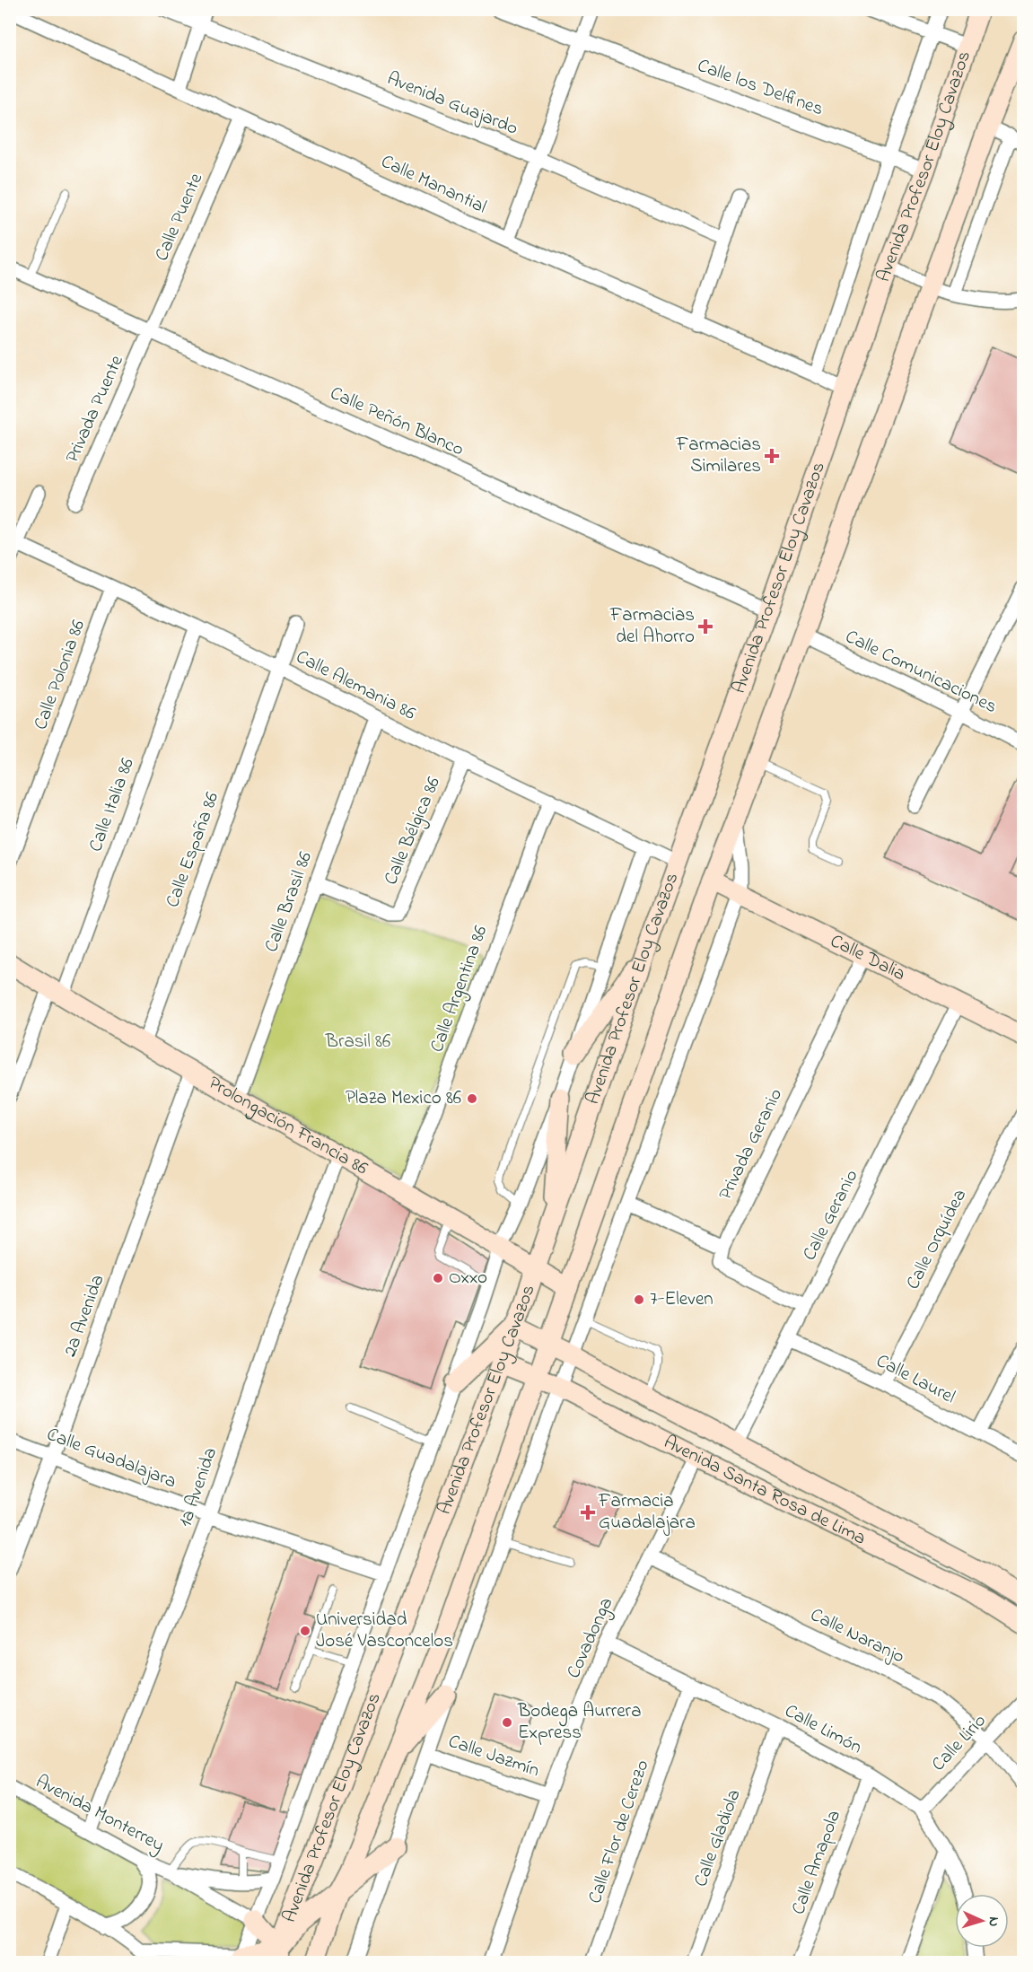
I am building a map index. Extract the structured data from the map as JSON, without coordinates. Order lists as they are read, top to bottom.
{
  "streets": {
    "main road": [
      "Avenida Profesor Eloy Cavazos",
      "Calle Dalia",
      "Prolongación Francia 86",
      "Avenida Santa Rosa de Lima"
    ],
    "street": [
      "Calle los Delfines",
      "Avenida Guajardo",
      "Calle Manantial",
      "Calle Puente",
      "Privada Puente",
      "Calle Peñón Blanco",
      "Calle Comunicaciones",
      "Calle Polonia 86",
      "Calle Alemania 86",
      "Calle Italia 86",
      "Calle Bélgica 86",
      "Calle España 86",
      "Calle Brasil 86",
      "Calle Argentina 86",
      "Privada Geranio",
      "Calle Geranio",
      "Calle Orquídea",
      "2a Avenida",
      "Calle Laurel",
      "Calle Guadalajara",
      "1a Avenida",
      "Calle Naranjo",
      "Covadonga",
      "Calle Limón",
      "Calle Lirio",
      "Calle Jazmín",
      "Avenida Monterrey",
      "Calle Flor de Cerezo",
      "Calle Gladiola",
      "Calle Amapola"
    ]
  },
  "crossings": [
    ["Calle los Delfines", "Avenida Profesor Eloy Cavazos"],
    ["Avenida Profesor Eloy Cavazos", "Calle Manantial"],
    ["Avenida Profesor Eloy Cavazos", "Calle Peñón Blanco"],
    ["Avenida Profesor Eloy Cavazos", "Calle Comunicaciones"],
    ["Avenida Profesor Eloy Cavazos", "Calle Alemania 86"],
    ["Avenida Profesor Eloy Cavazos", "Calle Dalia"],
    ["Avenida Profesor Eloy Cavazos", "Prolongación Francia 86"],
    ["Avenida Profesor Eloy Cavazos", "Avenida Santa Rosa de Lima"],
    ["Calle Manantial", "Calle Puente"],
    ["Calle Puente", "Privada Puente"],
    ["Calle Puente", "Calle Peñón Blanco"],
    ["Privada Puente", "Calle Peñón Blanco"],
    ["Calle Polonia 86", "Calle Alemania 86"],
    ["Calle Alemania 86", "Calle Italia 86"],
    ["Calle Alemania 86", "Calle Bélgica 86"],
    ["Calle Alemania 86", "Calle España 86"],
    ["Calle Alemania 86", "Calle Brasil 86"],
    ["Calle Alemania 86", "Calle Argentina 86"],
    ["Calle Italia 86", "Prolongación Francia 86"],
    ["Calle Bélgica 86", "Calle Brasil 86"],
    ["Calle España 86", "Prolongación Francia 86"],
    ["Calle Brasil 86", "Prolongación Francia 86"],
    ["Calle Dalia", "Privada Geranio"],
    ["Calle Dalia", "Calle Geranio"],
    ["Calle Argentina 86", "Prolongación Francia 86"],
    ["Prolongación Francia 86", "2a Avenida"],
    ["Prolongación Francia 86", "1a Avenida"],
    ["Calle Geranio", "Calle Laurel"],
    ["Calle Geranio", "Avenida Santa Rosa de Lima"],
    ["Calle Orquídea", "Calle Laurel"],
    ["2a Avenida", "Calle Guadalajara"],
    ["Calle Guadalajara", "1a Avenida"],
    ["1a Avenida", "Avenida Monterrey"],
    ["Avenida Santa Rosa de Lima", "Covadonga"],
    ["Calle Naranjo", "Covadonga"],
    ["Calle Naranjo", "Calle Lirio"],
    ["Covadonga", "Calle Limón"],
    ["Covadonga", "Calle Jazmín"],
    ["Calle Limón", "Calle Lirio"],
    ["Calle Limón", "Calle Flor de Cerezo"],
    ["Calle Limón", "Calle Gladiola"],
    ["Calle Limón", "Calle Amapola"]
  ],
  "parks": ["Brasil 86"],
  "places": {
    "health": ["Farmacias Similares", "Farmacias del Ahorro", "Farmacia Guadalajara"],
    "other": [
      "Plaza Mexico 86",
      "Oxxo",
      "7-Eleven",
      "Universidad José Vasconcelos",
      "Bodega Aurrera Express"
    ]
  },
  "north": "right"
}
